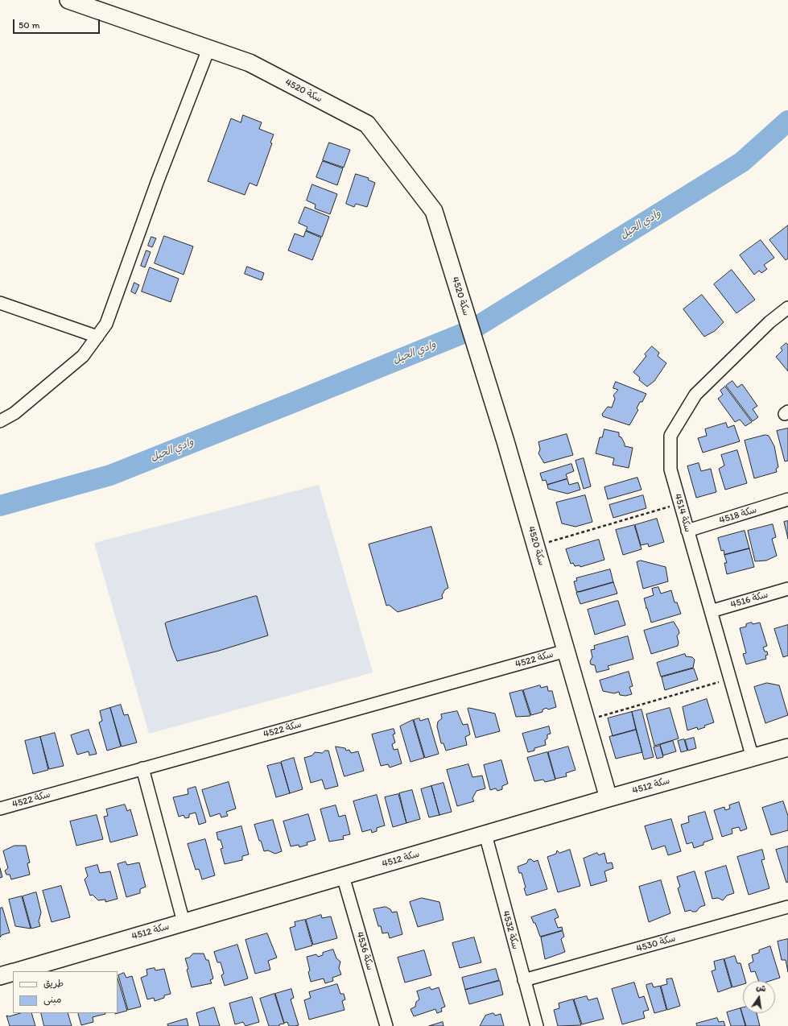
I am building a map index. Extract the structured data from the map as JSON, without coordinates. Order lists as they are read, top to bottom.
{
  "streets": {
    "street": [
      "سكة 4520",
      "سكة 4514",
      "سكة 4518",
      "سكة 4516",
      "سكة 4522",
      "سكة 4512",
      "سكة 4532",
      "سكة 4530",
      "سكة 4536"
    ]
  },
  "crossings": [
    ["سكة 4520", "سكة 4522"],
    ["سكة 4520", "سكة 4512"],
    ["سكة 4514", "سكة 4518"],
    ["سكة 4514", "سكة 4516"],
    ["سكة 4514", "سكة 4512"],
    ["سكة 4512", "سكة 4532"],
    ["سكة 4512", "سكة 4536"],
    ["سكة 4532", "سكة 4530"]
  ],
  "water": ["وادي الحيل"],
  "legend": ["طريق", "مبنى"],
  "scale_bar": "50 m",
  "north": "top"
}
